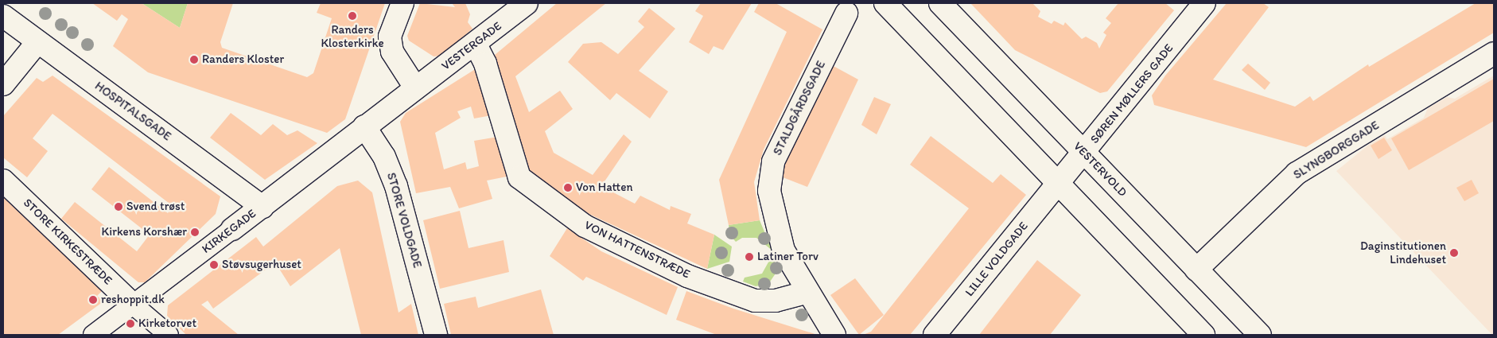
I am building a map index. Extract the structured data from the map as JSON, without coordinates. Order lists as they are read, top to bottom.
{
  "streets": {
    "street": [
      "VESTERGADE",
      "SØREN MØLLERS GADE",
      "STALDGÅRDSGADE",
      "HOSPITALSGADE",
      "SLYNGBORGGADE",
      "VESTERVOLD",
      "STORE VOLDGADE",
      "KIRKEGADE",
      "STORE KIRKESTRÆDE",
      "VON HATTENSTRÆDE",
      "LILLE VOLDGADE"
    ]
  },
  "crossings": [
    ["VESTERGADE", "VON HATTENSTRÆDE"],
    ["SØREN MØLLERS GADE", "VESTERVOLD"],
    ["SØREN MØLLERS GADE", "LILLE VOLDGADE"],
    ["STALDGÅRDSGADE", "VON HATTENSTRÆDE"],
    ["HOSPITALSGADE", "KIRKEGADE"],
    ["SLYNGBORGGADE", "VESTERVOLD"],
    ["STORE VOLDGADE", "KIRKEGADE"],
    ["KIRKEGADE", "STORE KIRKESTRÆDE"]
  ],
  "places": [
    "Randers Klosterkirke",
    "Randers Kloster",
    "Von Hatten",
    "Svend trøst",
    "Kirkens Korshær",
    "Daginstitutionen Lindehuset",
    "Latiner Torv",
    "Støvsugerhuset",
    "reshoppit.dk",
    "Kirketorvet"
  ]
}
